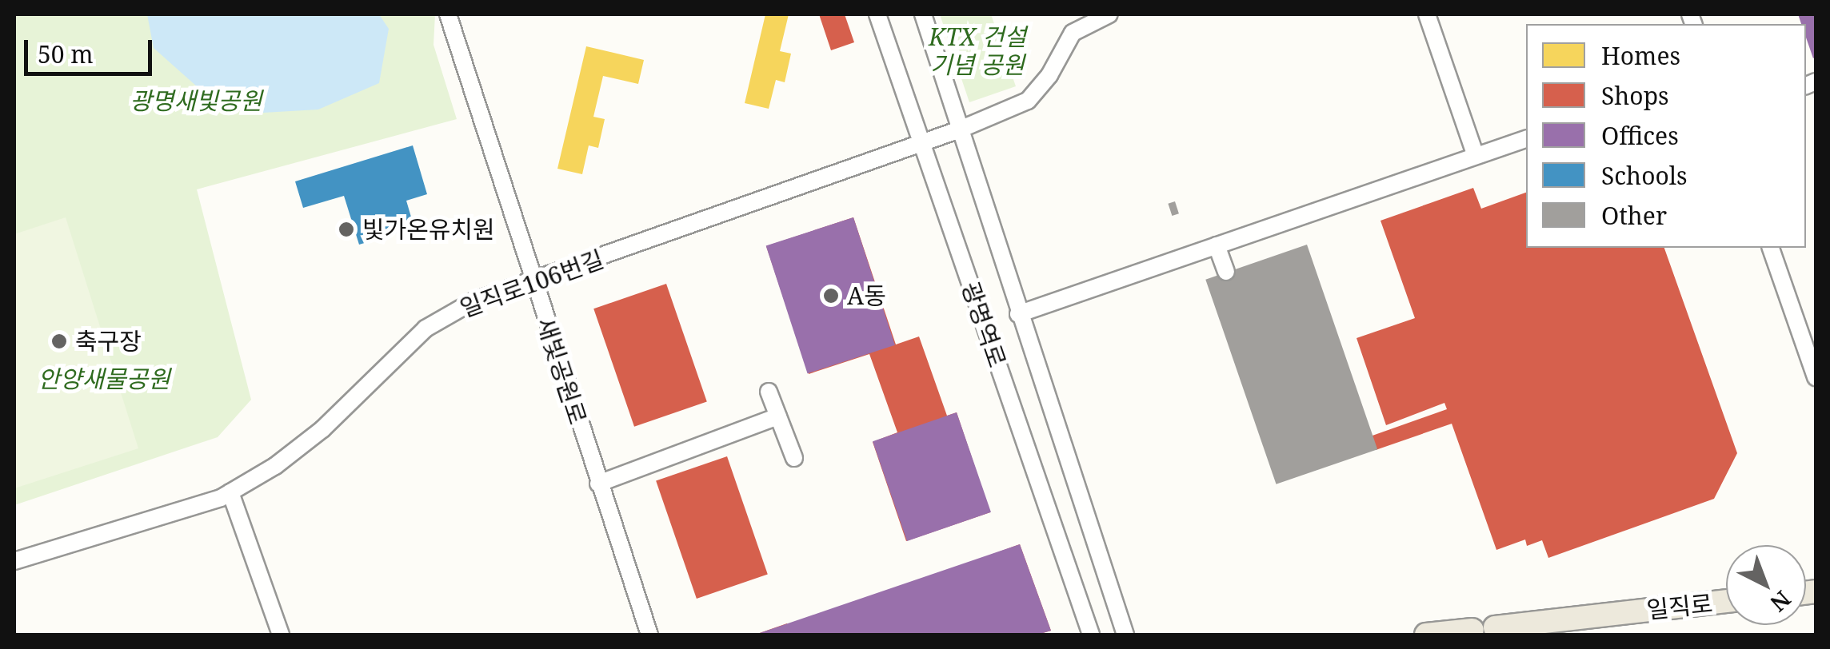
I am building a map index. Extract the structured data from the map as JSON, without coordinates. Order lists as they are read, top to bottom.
{
  "streets": {
    "main road": ["일직로"],
    "street": ["일직로106번길", "광명역로", "새빛공원로"]
  },
  "crossings": [
    ["일직로106번길", "광명역로"],
    ["일직로106번길", "새빛공원로"]
  ],
  "parks": ["KTX 건설 기념 공원", "광명새빛공원", "안양새물공원"],
  "places": ["빛가온유치원", "A동", "축구장"],
  "legend": [
    "Homes",
    "Shops",
    "Offices",
    "Schools",
    "Other"
  ],
  "scale_bar": "50 m",
  "north": "bottom right"
}
